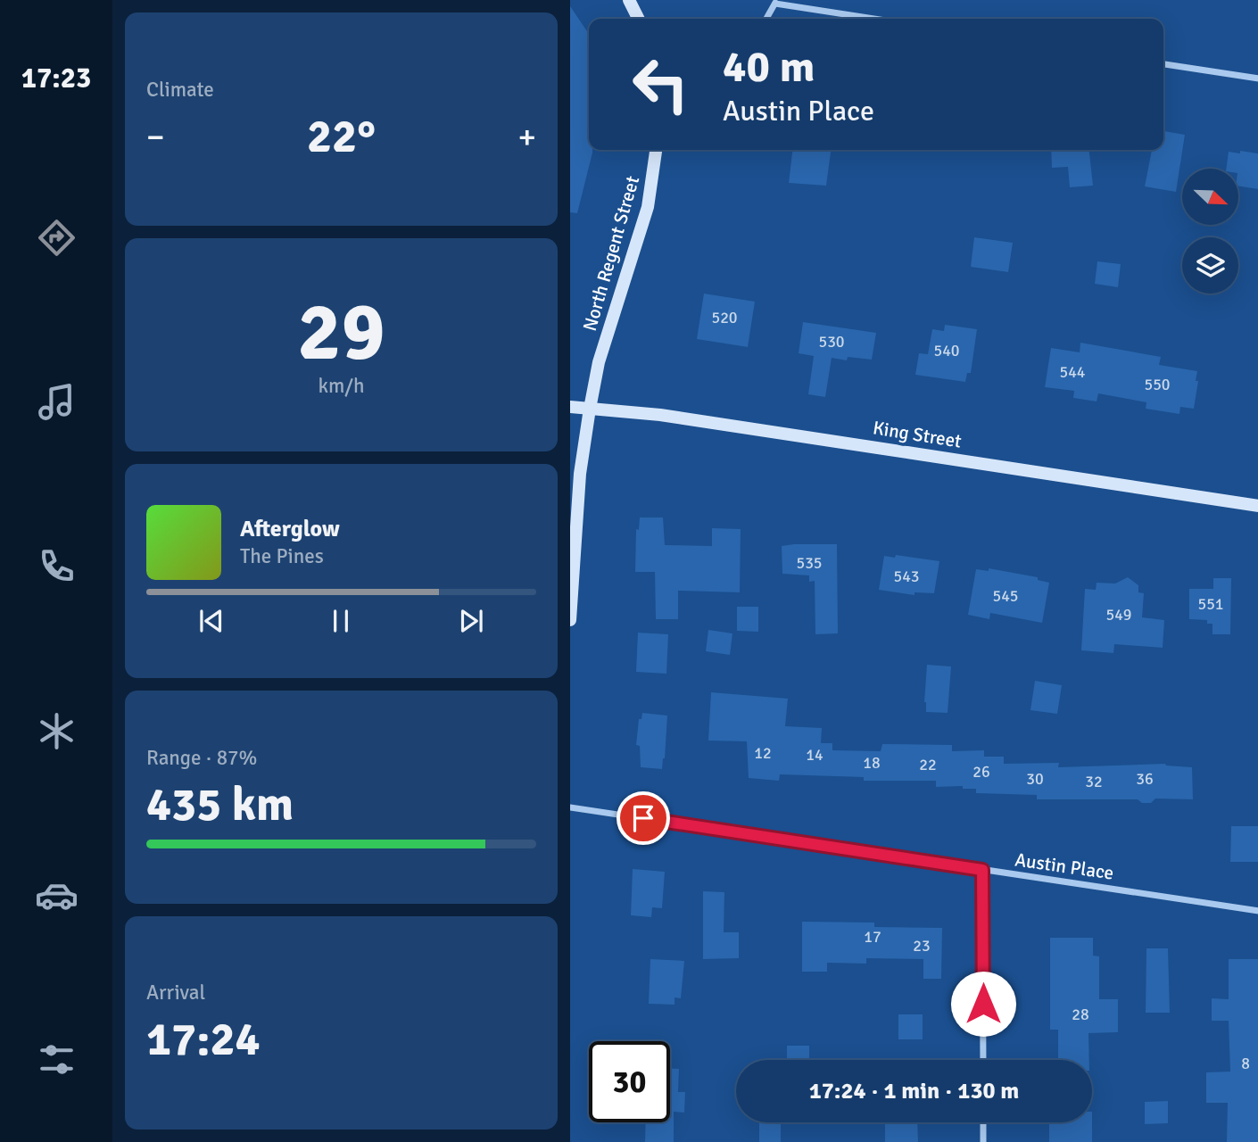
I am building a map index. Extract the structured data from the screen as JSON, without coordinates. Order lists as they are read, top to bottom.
{
  "streets": {
    "main road": ["North Regent Street", "King Street"],
    "street": ["Austin Place"]
  },
  "crossings": [
    ["North Regent Street", "King Street"]
  ],
  "house_numbers": [
    "520",
    "530",
    "540",
    "544",
    "550",
    "535",
    "543",
    "545",
    "551",
    "549",
    "12",
    "14",
    "18",
    "22",
    "26",
    "30",
    "36",
    "32",
    "17",
    "23",
    "28",
    "8"
  ],
  "north": "bottom right",
  "page": {
    "tabs": "17:23",
    "tile": [
      "Climate",
      ["29", "km/h"],
      ["Range · 87%", "435 km"],
      ["Arrival", "17:24"]
    ],
    "turn": ["40 m", "Austin Place"],
    "heat": ["−", "22°", "+"],
    "song": ["Afterglow", "The Pines"],
    "limit": "30",
    "trip": "17:24 · 1 min · 130 m"
  }
}
